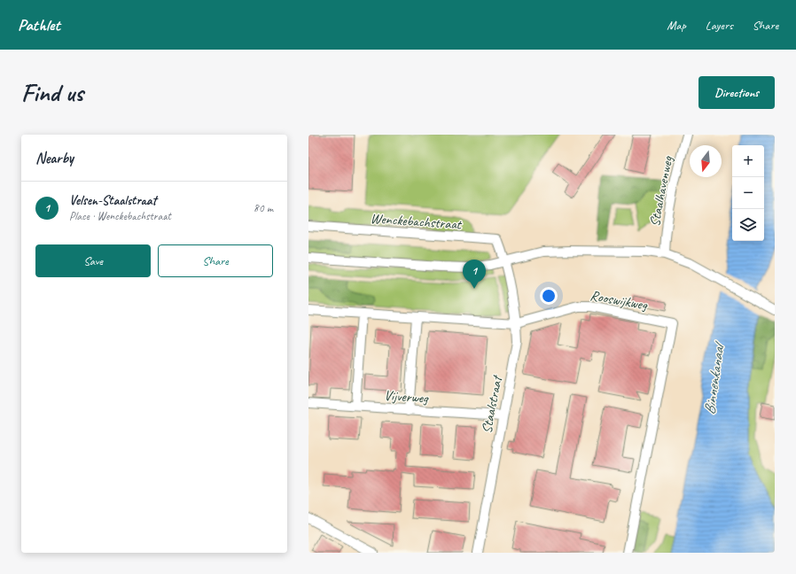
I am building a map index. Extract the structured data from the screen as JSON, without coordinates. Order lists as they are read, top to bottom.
{
  "streets": {
    "street": [
      "Staalhavenweg",
      "Wenckebachstraat",
      "Rooswijkweg",
      "Vijverweg",
      "Staalstraat"
    ]
  },
  "crossings": [
    ["Wenckebachstraat", "Staalstraat"],
    ["Rooswijkweg", "Staalstraat"],
    ["Vijverweg", "Staalstraat"]
  ],
  "water": ["Binnenkanaal"],
  "north": "bottom",
  "page": {
    "header": "Pathlet",
    "nav": ["Map", "Layers", "Share"],
    "buttons": [
      "Directions",
      ["Save", "Share"]
    ],
    "title": "Find us",
    "heading": "Nearby",
    "map_buttons": ["+", "−"],
    "list": [
      {
        "mark": "1",
        "name": "Velsen-Staalstraat",
        "note": "Place · Wenckebachstraat",
        "value": "80 m"
      }
    ],
    "pins": "1"
  }
}
